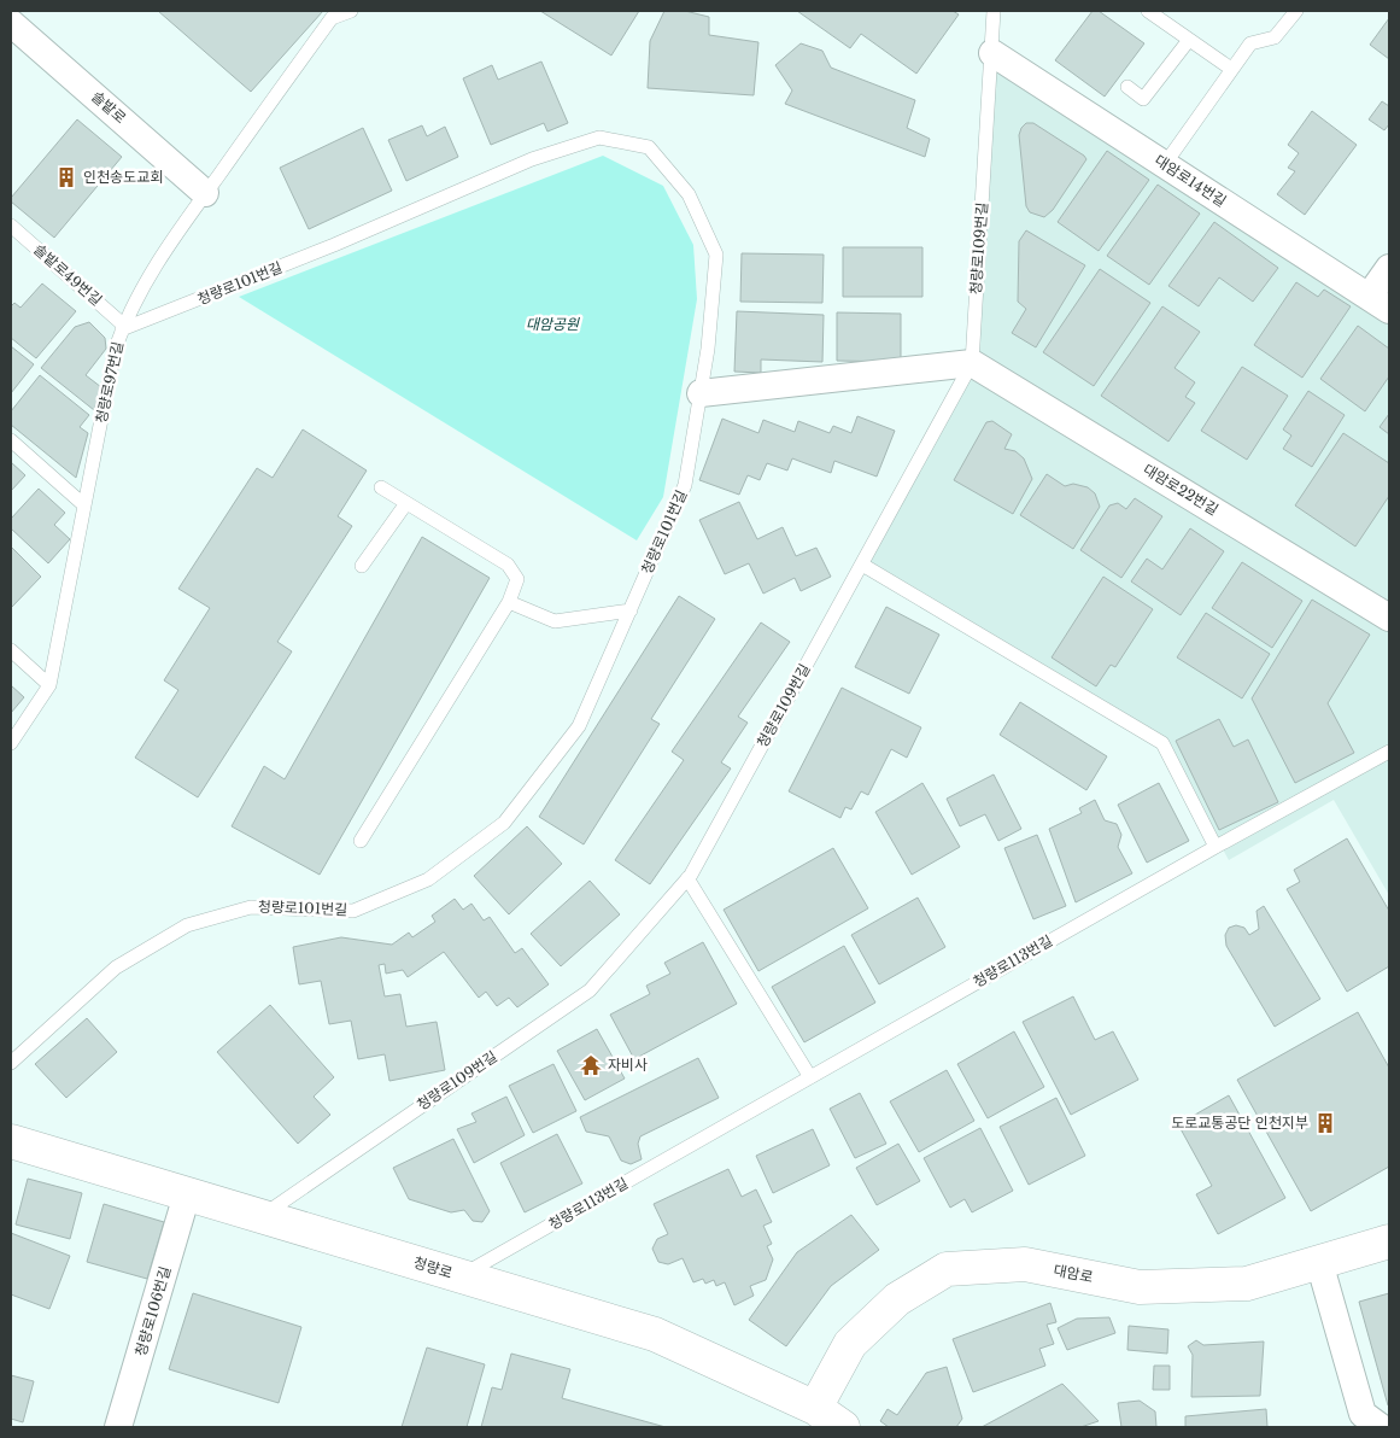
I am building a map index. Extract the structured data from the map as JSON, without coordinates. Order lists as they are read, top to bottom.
{
  "streets": {
    "street": [
      "솔밭로",
      "대암로14번길",
      "대암로22번길",
      "청량로",
      "대암로",
      "청량로106번길"
    ],
    "lane": [
      "청량로109번길",
      "솔밭로49번길",
      "청량로101번길",
      "청량로97번길",
      "청량로113번길"
    ]
  },
  "crossings": [
    ["솔밭로", "청량로97번길"],
    ["대암로14번길", "청량로109번길"],
    ["청량로109번길", "대암로22번길"],
    ["청량로109번길", "청량로"],
    ["솔밭로49번길", "청량로101번길"],
    ["솔밭로49번길", "청량로97번길"],
    ["청량로101번길", "청량로97번길"],
    ["청량로113번길", "청량로"],
    ["청량로", "대암로"],
    ["청량로", "청량로106번길"]
  ],
  "parks": ["대암공원"],
  "places": {
    "building": ["인천송도교회", "도로교통공단 인천지부"],
    "temple": ["자비사"]
  }
}
